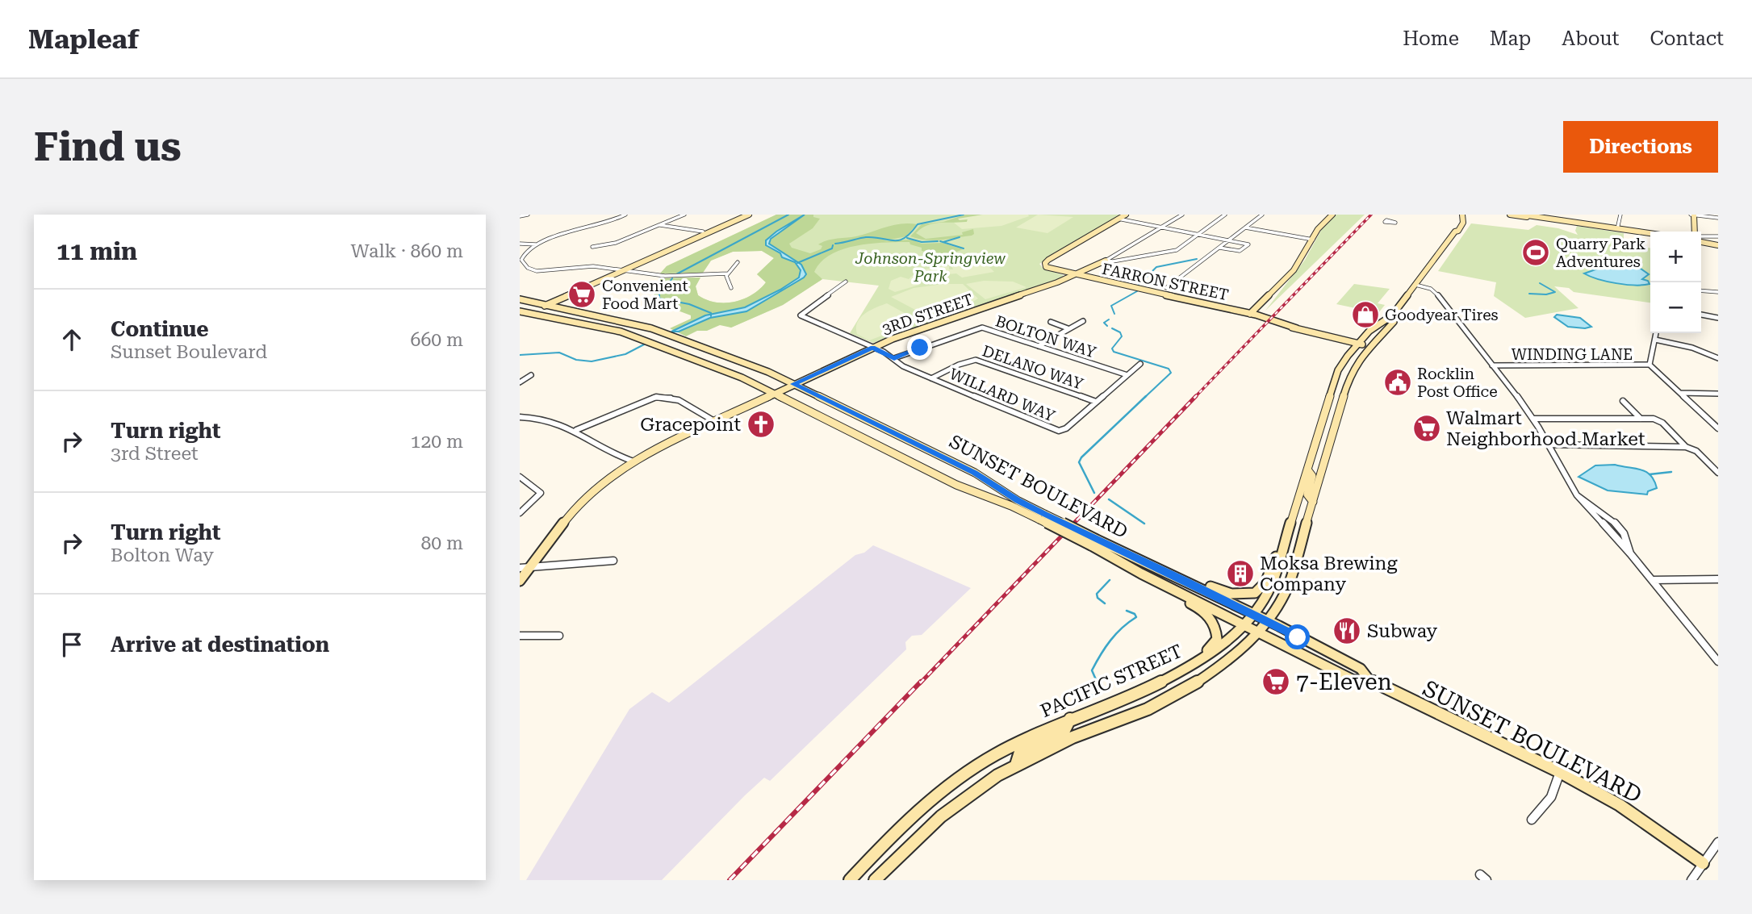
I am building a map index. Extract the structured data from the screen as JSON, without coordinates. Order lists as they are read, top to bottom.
{
  "streets": {
    "main road": [
      "FARRON STREET",
      "3RD STREET",
      "SUNSET BOULEVARD",
      "PACIFIC STREET"
    ],
    "street": [
      "BOLTON WAY",
      "WINDING LANE",
      "DELANO WAY",
      "WILLARD WAY"
    ]
  },
  "crossings": [
    ["FARRON STREET", "3RD STREET"],
    ["FARRON STREET", "PACIFIC STREET"],
    ["3RD STREET", "WILLARD WAY"],
    ["3RD STREET", "SUNSET BOULEVARD"],
    ["BOLTON WAY", "WILLARD WAY"],
    ["DELANO WAY", "WILLARD WAY"],
    ["SUNSET BOULEVARD", "PACIFIC STREET"]
  ],
  "parks": ["Johnson-Springview Park"],
  "places": {
    "sports": ["Quarry Park Adventures"],
    "supermarket": ["Convenient Food Mart", "Walmart Neighborhood Market", "7-Eleven"],
    "shop": ["Goodyear Tires"],
    "public building": ["Rocklin Post Office"],
    "church": ["Gracepoint"],
    "building": ["Moksa Brewing Company"],
    "restaurant": ["Subway"]
  },
  "page": {
    "header": "Mapleaf",
    "nav": [
      "Home",
      "Map",
      "About",
      "Contact"
    ],
    "buttons": "Directions",
    "title": "Find us",
    "heading": ["11 min", "Walk · 860 m"],
    "map_buttons": ["+", "−"],
    "list": [
      ["Continue", "Sunset Boulevard", "660 m"],
      ["Turn right", "3rd Street", "120 m"],
      ["Turn right", "Bolton Way", "80 m"],
      "Arrive at destination"
    ]
  }
}
